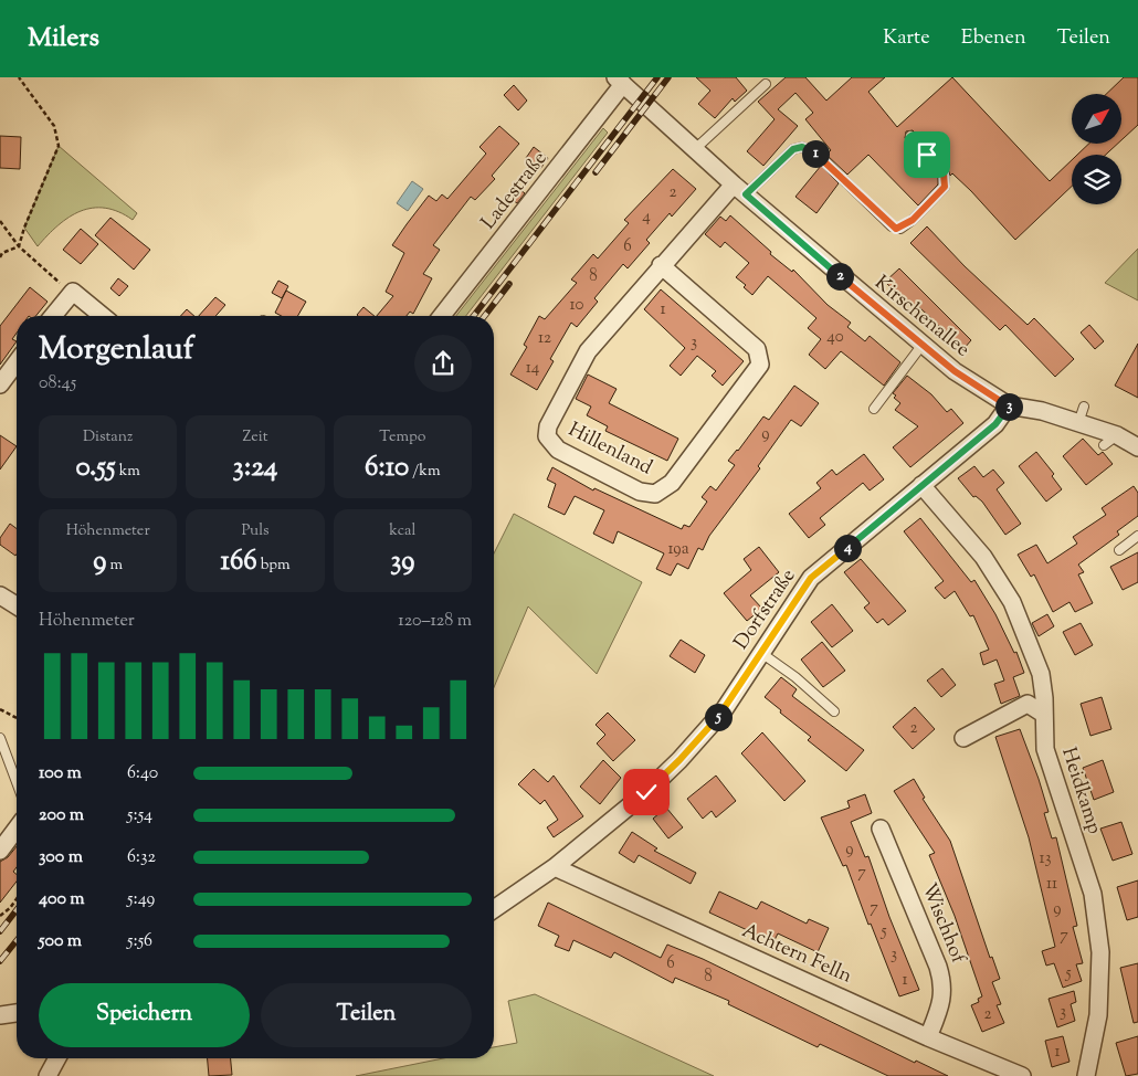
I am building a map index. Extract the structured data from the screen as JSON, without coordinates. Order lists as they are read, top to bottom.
{
  "streets": {
    "street": [
      "Ladestraße",
      "Kirschenallee",
      "Hillenland",
      "Dorfstraße",
      "Heidkamp",
      "Wischhof",
      "Achtern Felln"
    ]
  },
  "crossings": [
    ["Ladestraße", "Kirschenallee"],
    ["Kirschenallee", "Hillenland"],
    ["Kirschenallee", "Dorfstraße"],
    ["Dorfstraße", "Heidkamp"],
    ["Dorfstraße", "Achtern Felln"],
    ["Wischhof", "Achtern Felln"]
  ],
  "house_numbers": [
    "2",
    "4",
    "6",
    "8",
    "10",
    "1",
    "40",
    "12",
    "3",
    "14",
    "9",
    "19a",
    "2",
    "9",
    "13",
    "7",
    "11",
    "7",
    "9",
    "5",
    "7",
    "3",
    "6",
    "5",
    "8",
    "1",
    "3",
    "2",
    "1"
  ],
  "north": "top right",
  "page": {
    "header": "Milers",
    "nav": ["Karte", "Ebenen", "Teilen"],
    "pins": [
      "1",
      "2",
      "3",
      "4",
      "5"
    ],
    "heading": ["Morgenlauf", "08:45"],
    "stats": [
      ["Distanz", "0.55 km"],
      ["Zeit", "3:24"],
      ["Tempo", "6:10 /km"],
      ["Höhenmeter", "9 m"],
      ["Puls", "166 bpm"],
      ["kcal", "39"]
    ],
    "chart": ["Höhenmeter", "120–128 m"],
    "list": [
      {
        "name": "100 m",
        "note": "6:40"
      },
      {
        "name": "200 m",
        "note": "5:54"
      },
      {
        "name": "300 m",
        "note": "6:32"
      },
      {
        "name": "400 m",
        "note": "5:49"
      },
      {
        "name": "500 m",
        "note": "5:56"
      }
    ],
    "buttons": ["Speichern", "Teilen"]
  }
}
